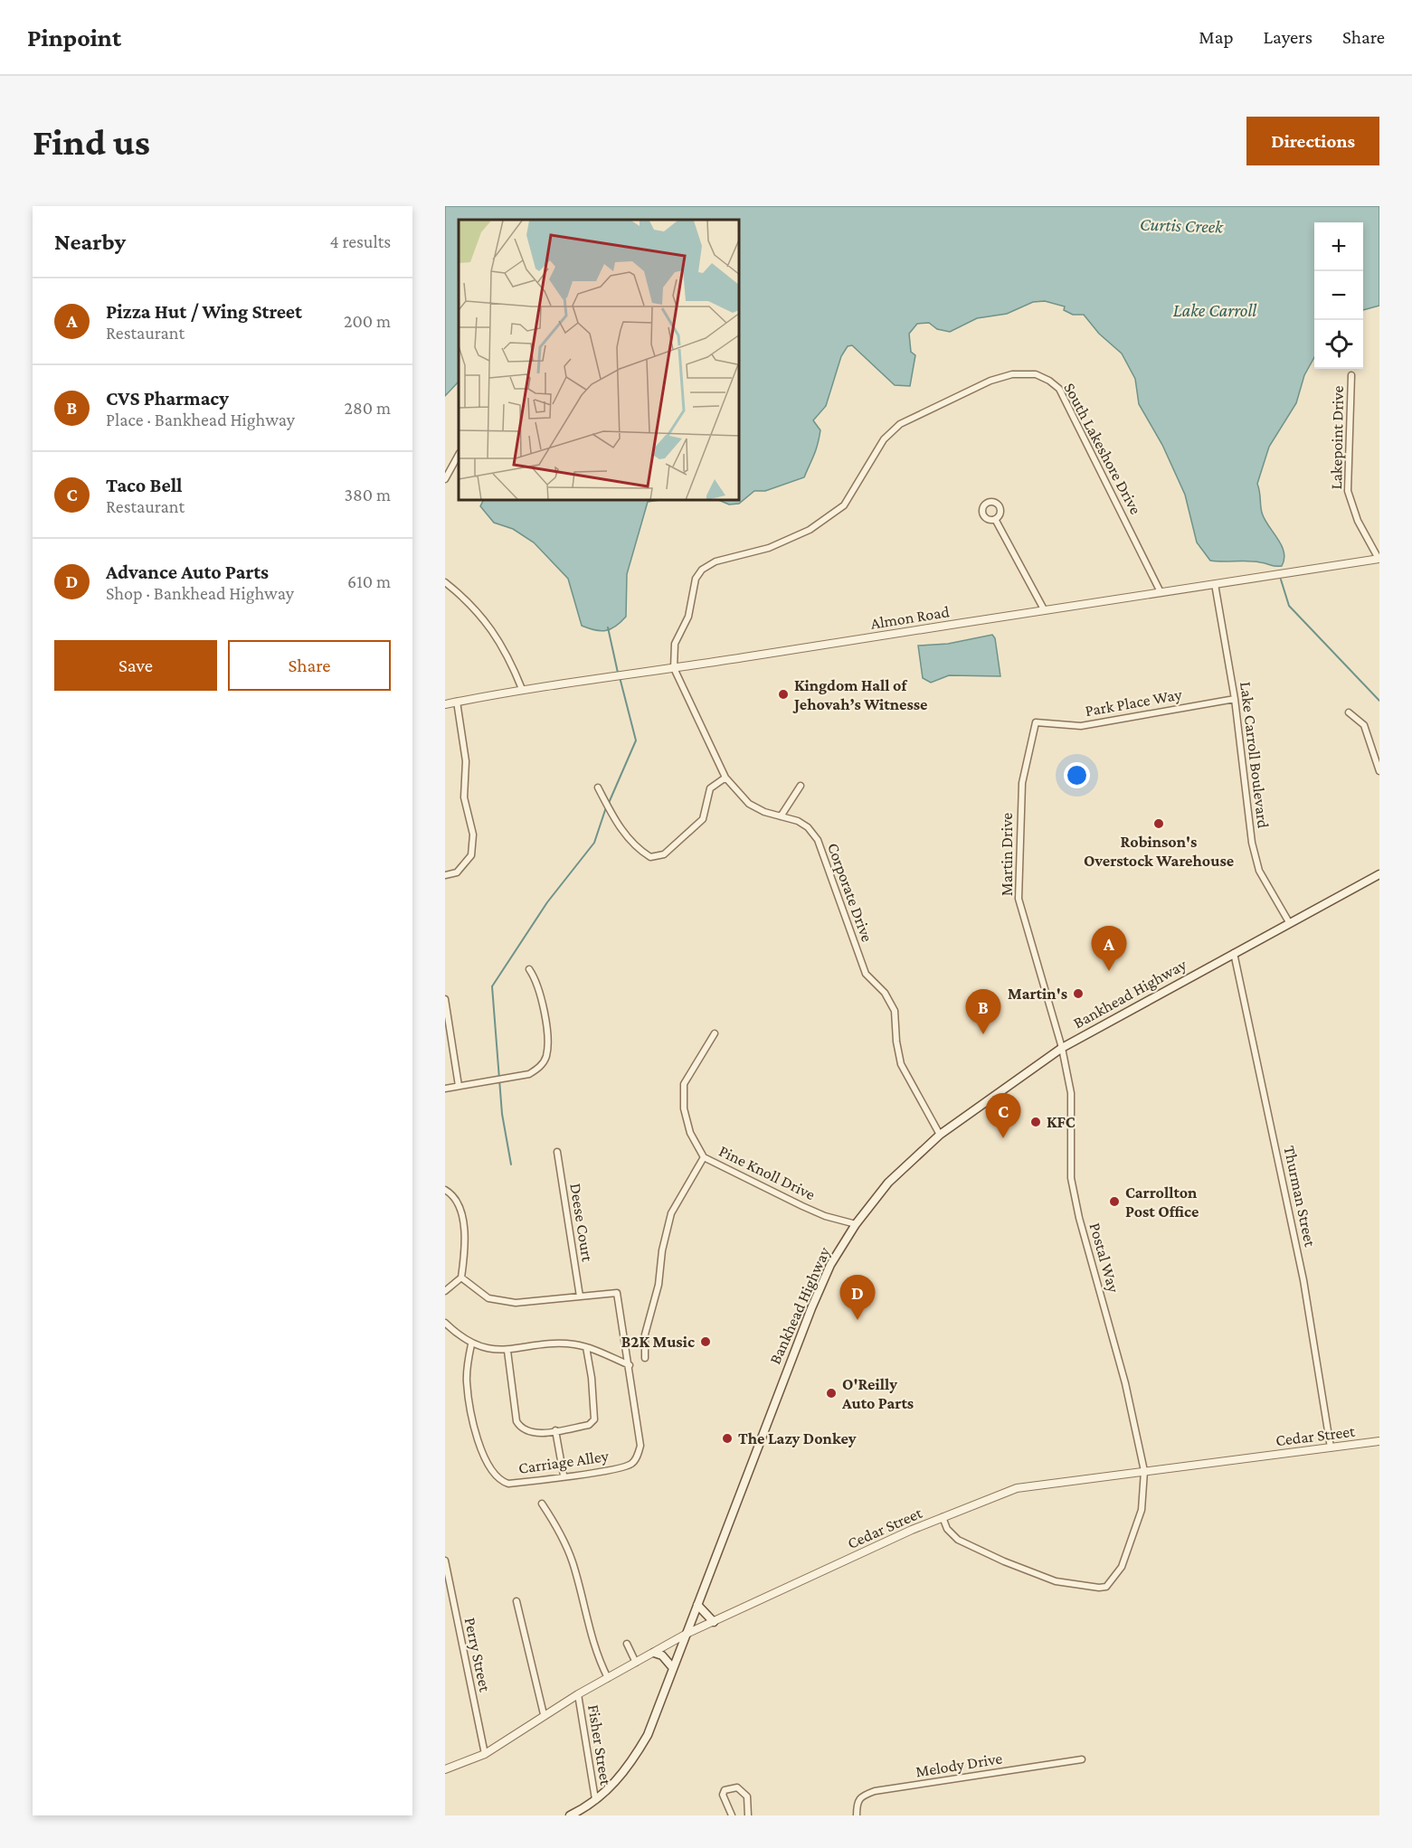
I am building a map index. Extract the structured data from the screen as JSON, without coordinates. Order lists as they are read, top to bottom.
{
  "streets": {
    "main road": ["Bankhead Highway"],
    "street": [
      "Lakepoint Drive",
      "South Lakeshore Drive",
      "Almon Road",
      "Park Place Way",
      "Lake Carroll Boulevard",
      "Martin Drive",
      "Corporate Drive",
      "Pine Knoll Drive",
      "Thurman Street",
      "Deese Court",
      "Postal Way",
      "Cedar Street",
      "Carriage Alley",
      "Perry Street",
      "Fisher Street",
      "Melody Drive"
    ]
  },
  "crossings": [
    ["Lakepoint Drive", "Almon Road"],
    ["South Lakeshore Drive", "Almon Road"],
    ["South Lakeshore Drive", "Corporate Drive"],
    ["Almon Road", "Lake Carroll Boulevard"],
    ["Almon Road", "Corporate Drive"],
    ["Park Place Way", "Lake Carroll Boulevard"],
    ["Park Place Way", "Martin Drive"],
    ["Lake Carroll Boulevard", "Bankhead Highway"],
    ["Martin Drive", "Bankhead Highway"],
    ["Martin Drive", "Postal Way"],
    ["Corporate Drive", "Bankhead Highway"],
    ["Bankhead Highway", "Pine Knoll Drive"],
    ["Bankhead Highway", "Thurman Street"],
    ["Bankhead Highway", "Postal Way"],
    ["Bankhead Highway", "Cedar Street"],
    ["Bankhead Highway", "Fisher Street"],
    ["Thurman Street", "Cedar Street"],
    ["Deese Court", "Carriage Alley"],
    ["Postal Way", "Cedar Street"],
    ["Cedar Street", "Perry Street"],
    ["Cedar Street", "Fisher Street"]
  ],
  "water": ["Curtis Creek", "Lake Carroll"],
  "places": [
    "Kingdom Hall of Jehovah’s Witnesse",
    "Robinson's Overstock Warehouse",
    "Martin's",
    "KFC",
    "Carrollton Post Office",
    "B2K Music",
    "O'Reilly Auto Parts",
    "The Lazy Donkey"
  ],
  "page": {
    "header": "Pinpoint",
    "nav": ["Map", "Layers", "Share"],
    "buttons": [
      "Directions",
      ["Save", "Share"]
    ],
    "title": "Find us",
    "heading": ["Nearby", "4 results"],
    "map_buttons": ["+", "−"],
    "list": [
      {
        "mark": "A",
        "name": "Pizza Hut / Wing Street",
        "note": "Restaurant",
        "value": "200 m"
      },
      {
        "mark": "B",
        "name": "CVS Pharmacy",
        "note": "Place · Bankhead Highway",
        "value": "280 m"
      },
      {
        "mark": "C",
        "name": "Taco Bell",
        "note": "Restaurant",
        "value": "380 m"
      },
      {
        "mark": "D",
        "name": "Advance Auto Parts",
        "note": "Shop · Bankhead Highway",
        "value": "610 m"
      }
    ],
    "pins": [
      "A",
      "B",
      "C",
      "D"
    ]
  }
}
